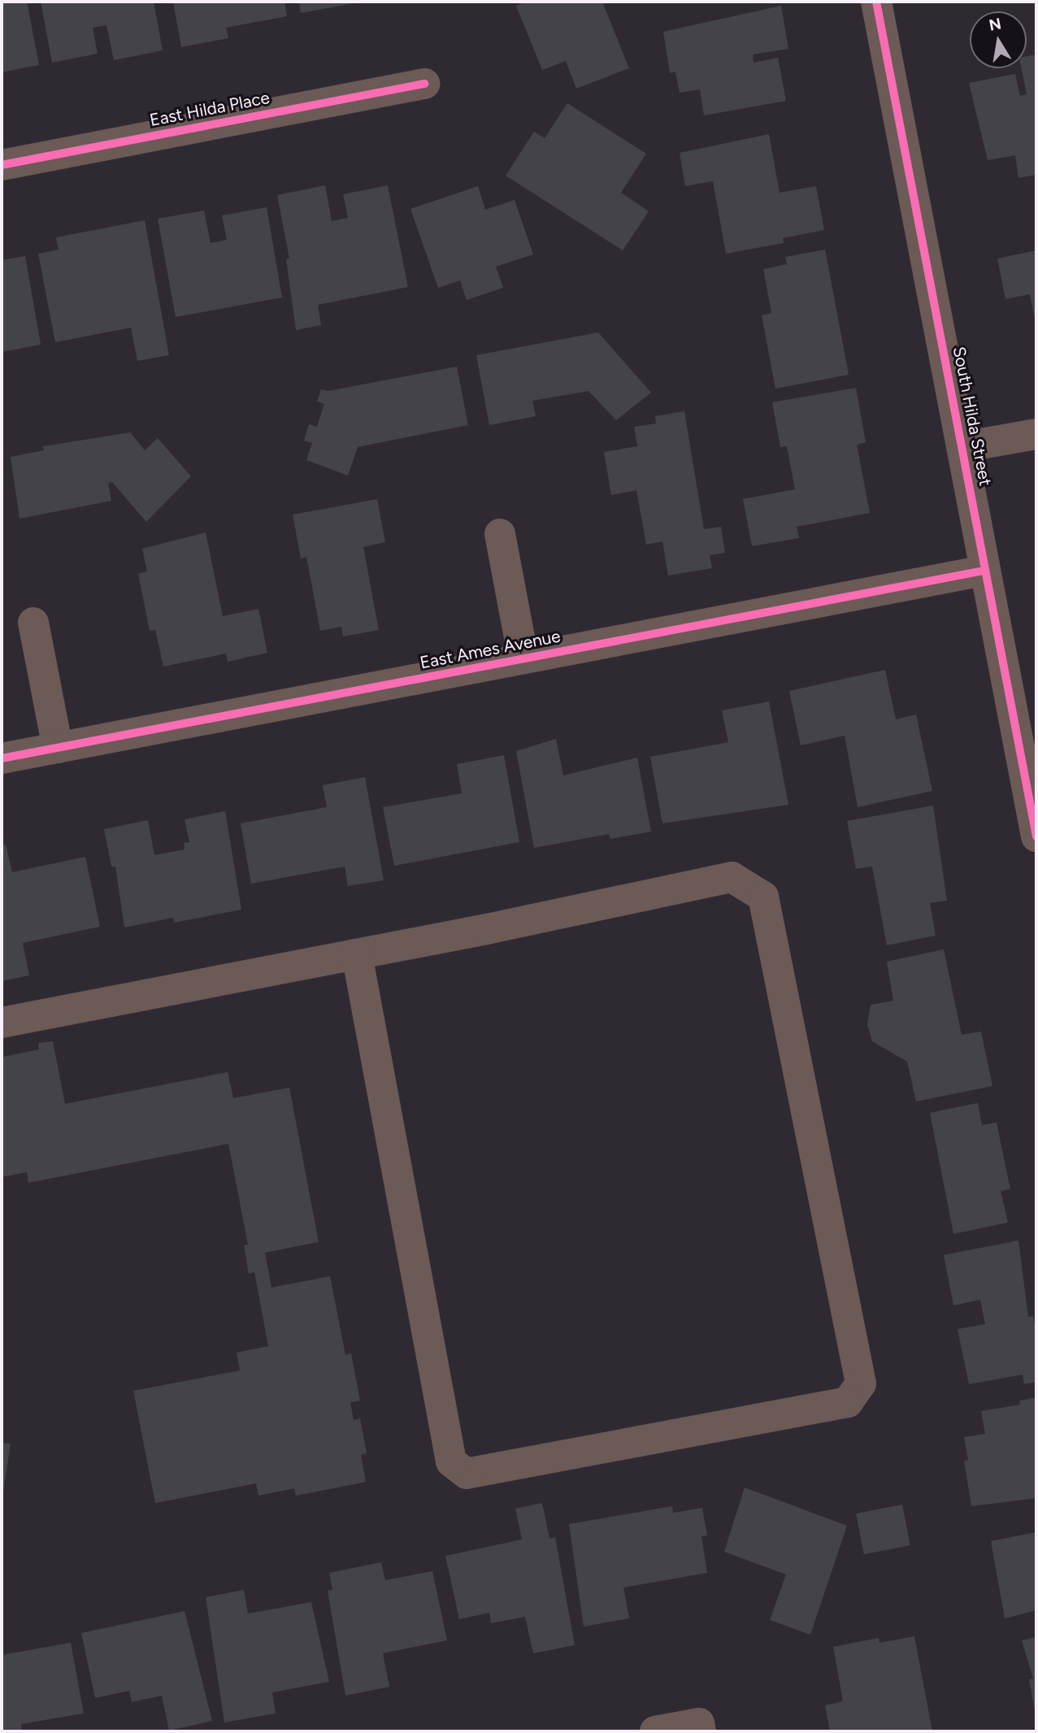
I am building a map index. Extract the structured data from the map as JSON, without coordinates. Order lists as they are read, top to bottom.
{
  "streets": {
    "street": ["East Hilda Place", "South Hilda Street", "East Ames Avenue"]
  },
  "crossings": [
    ["South Hilda Street", "East Ames Avenue"]
  ],
  "north": "top"
}
